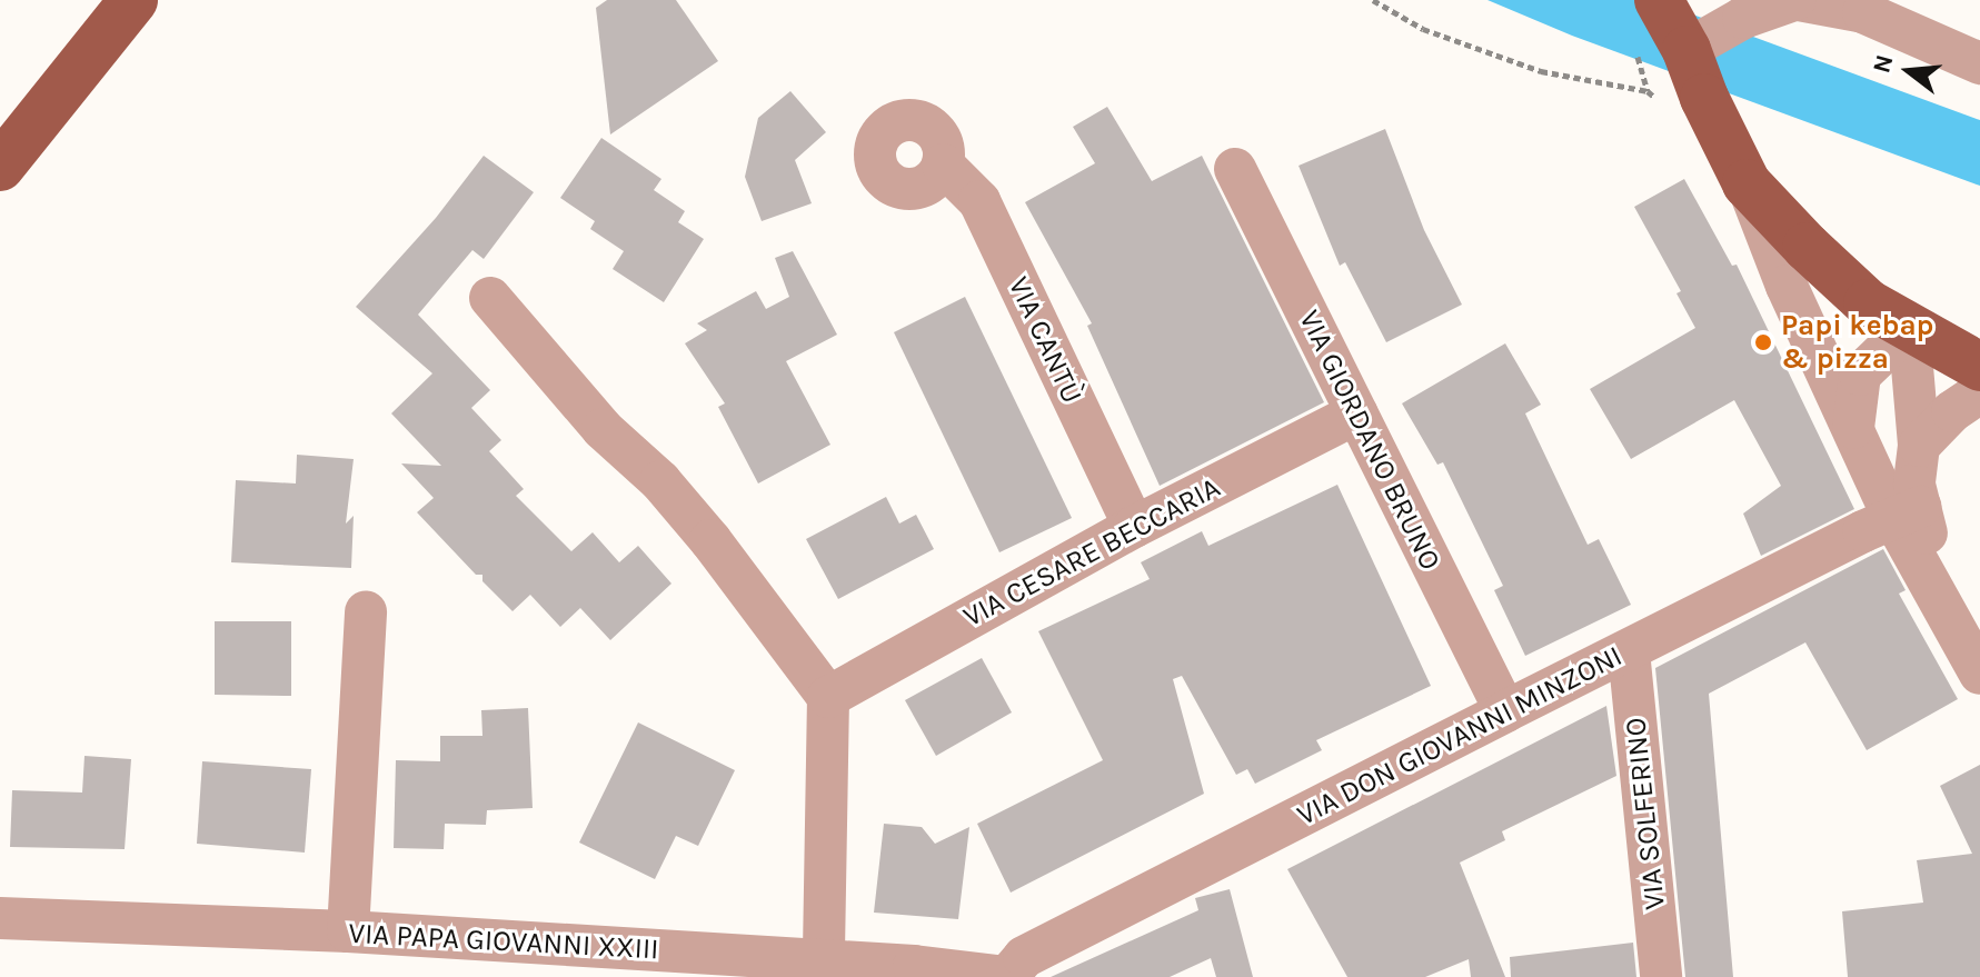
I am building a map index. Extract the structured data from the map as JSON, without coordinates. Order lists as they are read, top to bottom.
{
  "streets": {
    "street": [
      "VIA CANTÙ",
      "VIA GIORDANO BRUNO",
      "VIA CESARE BECCARIA",
      "VIA DON GIOVANNI MINZONI",
      "VIA SOLFERINO",
      "VIA PAPA GIOVANNI XXIII"
    ]
  },
  "crossings": [
    ["VIA CANTÙ", "VIA CESARE BECCARIA"],
    ["VIA GIORDANO BRUNO", "VIA CESARE BECCARIA"],
    ["VIA GIORDANO BRUNO", "VIA DON GIOVANNI MINZONI"],
    ["VIA DON GIOVANNI MINZONI", "VIA SOLFERINO"],
    ["VIA DON GIOVANNI MINZONI", "VIA PAPA GIOVANNI XXIII"]
  ],
  "places": ["Papi kebap & pizza"],
  "north": "left"
}
